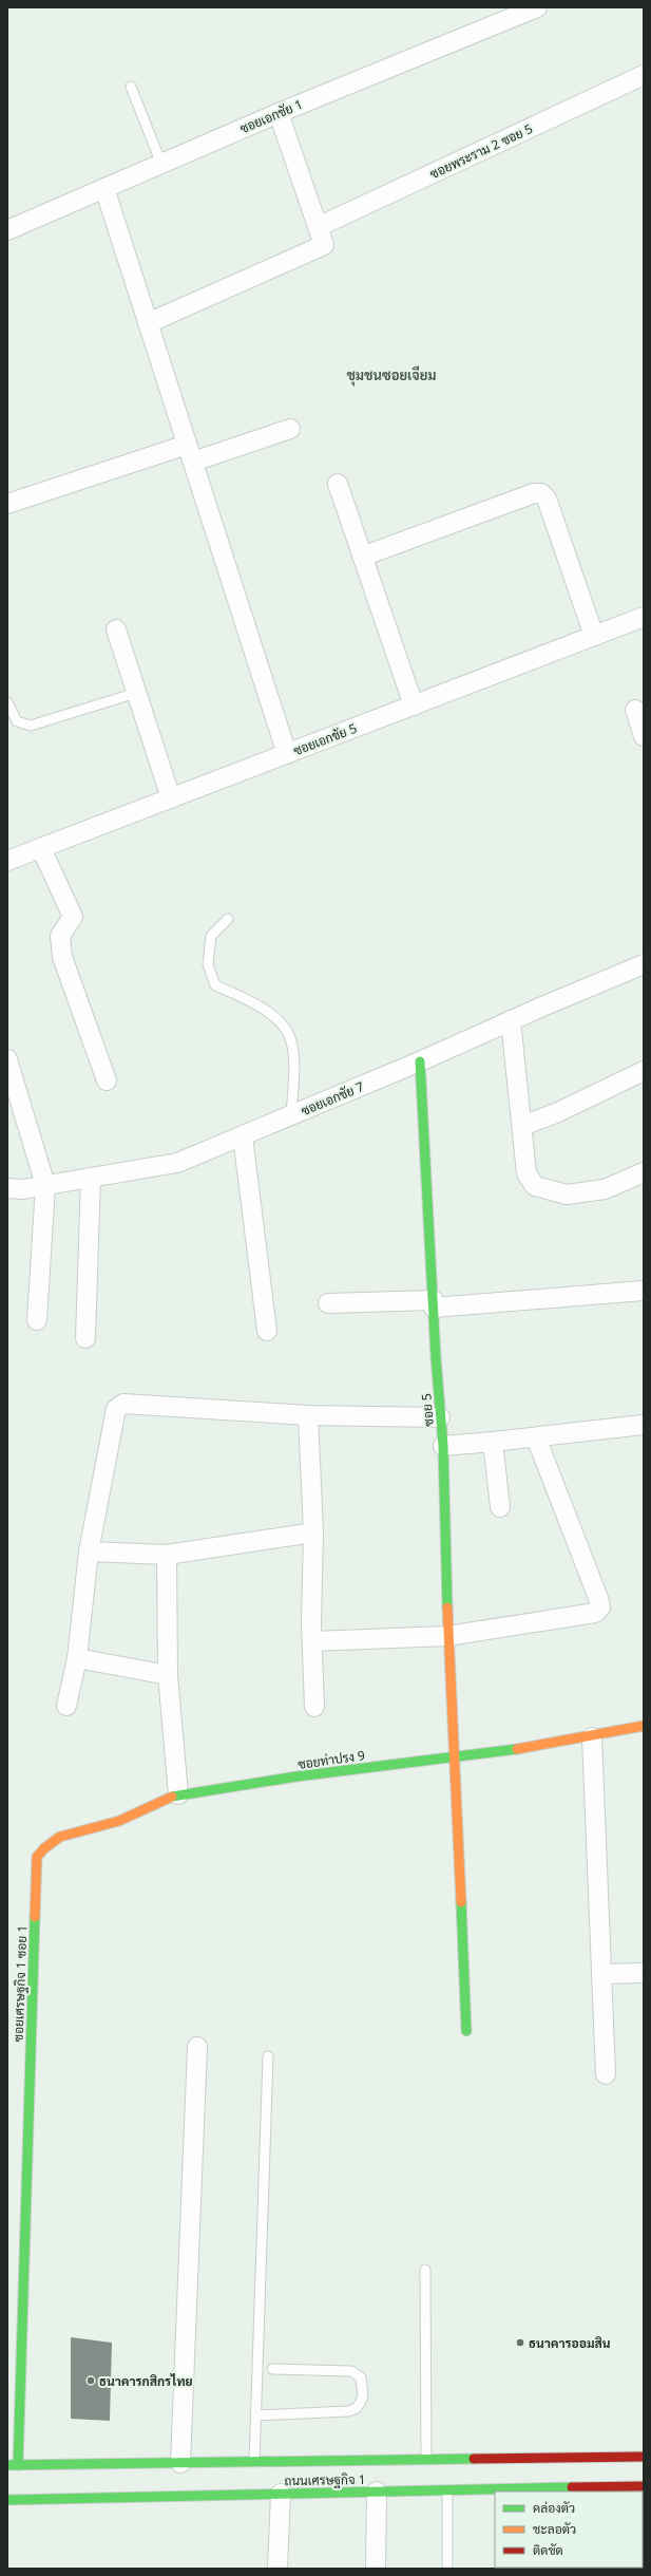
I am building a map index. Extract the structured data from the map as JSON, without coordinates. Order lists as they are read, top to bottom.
{
  "streets": {
    "street": [
      "ซอยเอกชัย 1",
      "ซอยพระราม 2 ซอย 5",
      "ซอยเอกชัย 5",
      "ซอยเอกชัย 7",
      "ซอย 5",
      "ซอยท่าปรง 9",
      "ซอยเศรษฐกิจ 1 ซอย 1",
      "ถนนเศรษฐกิจ 1"
    ]
  },
  "crossings": [
    ["ซอยเอกชัย 7", "ซอย 5"],
    ["ซอย 5", "ซอยท่าปรง 9"],
    ["ซอยท่าปรง 9", "ซอยเศรษฐกิจ 1 ซอย 1"],
    ["ซอยเศรษฐกิจ 1 ซอย 1", "ถนนเศรษฐกิจ 1"]
  ],
  "districts": ["ชุมชนซอยเจียม"],
  "places": ["ธนาคารออมสิน", "ธนาคารกสิกรไทย"],
  "legend": ["คล่องตัว", "ชะลอตัว", "ติดขัด"]
}
